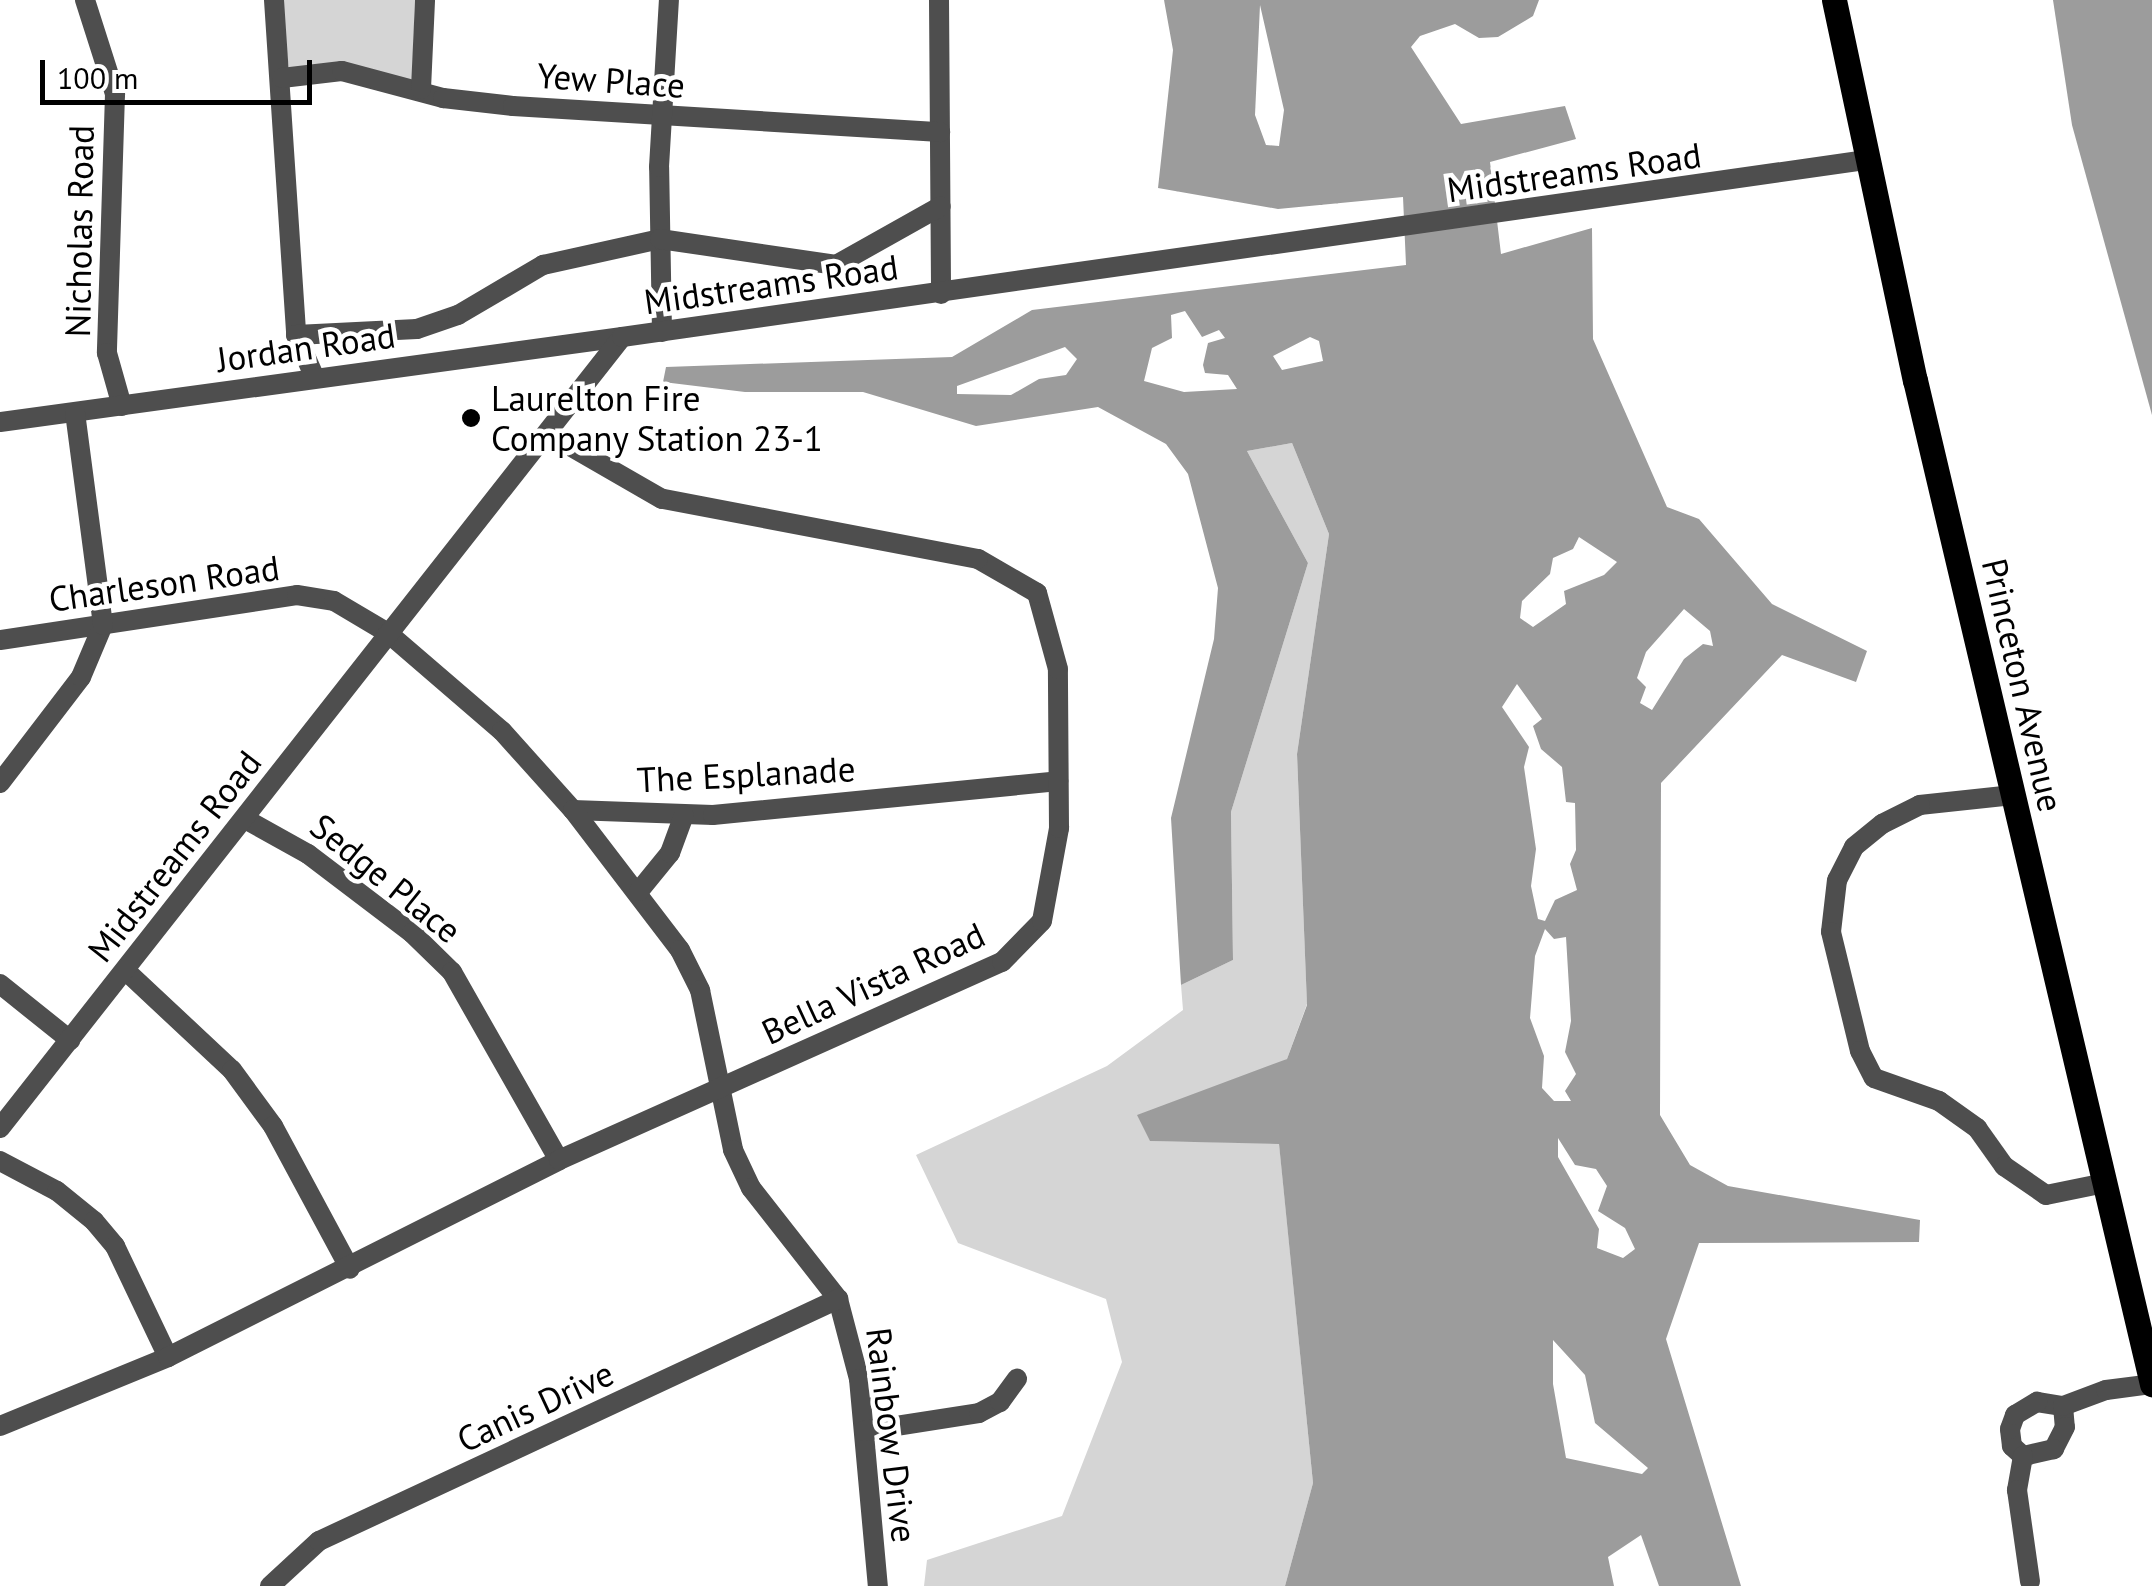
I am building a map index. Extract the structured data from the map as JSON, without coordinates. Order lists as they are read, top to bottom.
{
  "streets": {
    "main road": ["Princeton Avenue"],
    "street": [
      "Yew Place",
      "Midstreams Road",
      "Nicholas Road",
      "Jordan Road",
      "Charleson Road",
      "The Esplanade",
      "Sedge Place",
      "Bella Vista Road",
      "Canis Drive",
      "Rainbow Drive"
    ]
  },
  "crossings": [
    ["Midstreams Road", "Jordan Road"],
    ["Midstreams Road", "Charleson Road"],
    ["Midstreams Road", "Princeton Avenue"],
    ["Midstreams Road", "Sedge Place"],
    ["Midstreams Road", "Bella Vista Road"],
    ["Nicholas Road", "Jordan Road"],
    ["The Esplanade", "Bella Vista Road"],
    ["The Esplanade", "Rainbow Drive"],
    ["Sedge Place", "Bella Vista Road"],
    ["Bella Vista Road", "Rainbow Drive"],
    ["Canis Drive", "Rainbow Drive"]
  ],
  "places": ["Laurelton Fire Company Station 23-1"],
  "scale_bar": "100 m"
}
